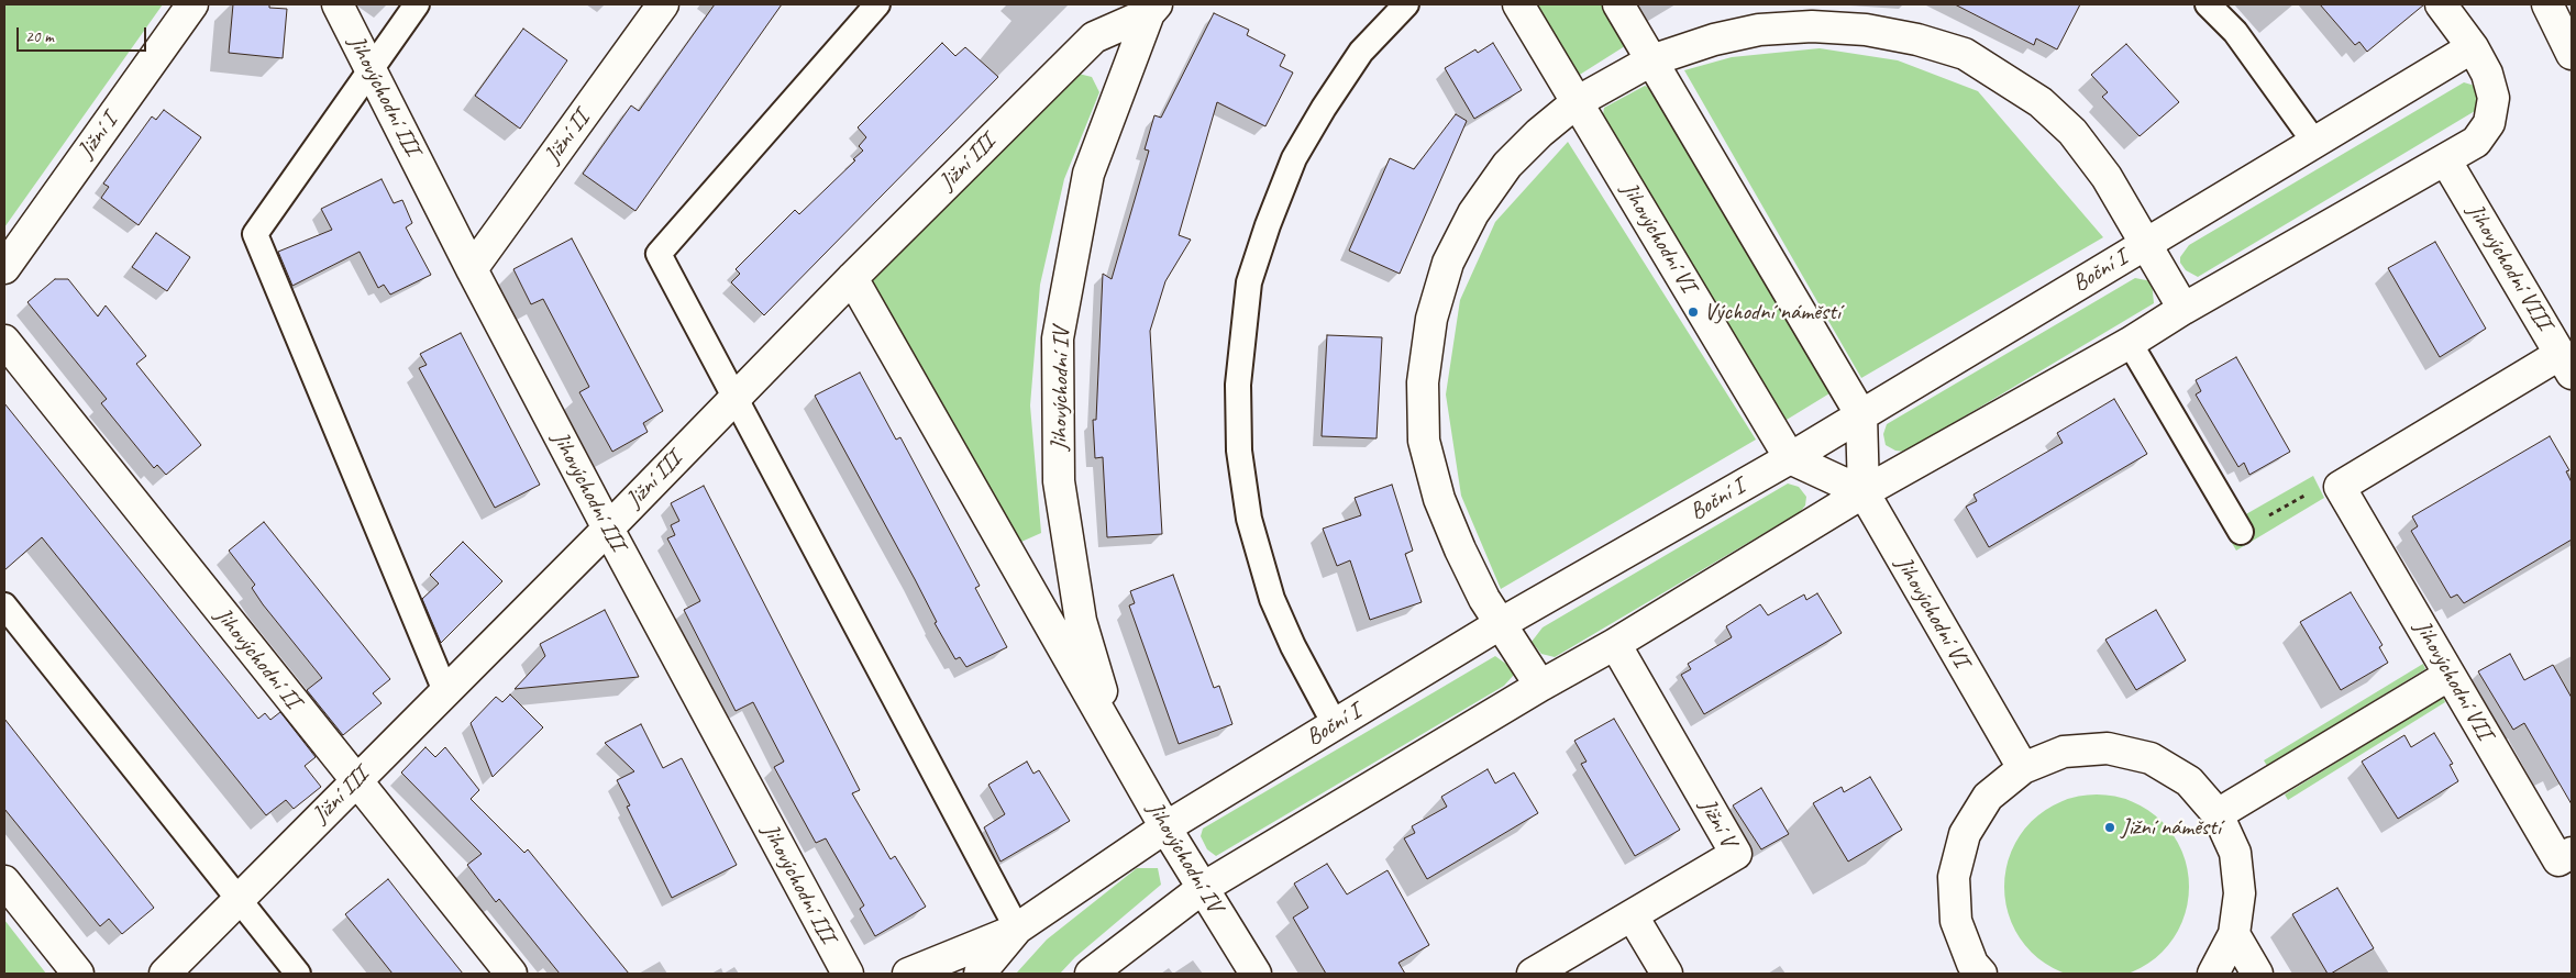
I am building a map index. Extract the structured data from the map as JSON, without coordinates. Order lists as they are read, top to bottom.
{
  "streets": {
    "street": [
      "Jihovýchodní III",
      "Jižní I",
      "Jižní II",
      "Jižní III",
      "Jihovýchodní VI",
      "Jihovýchodní VIII",
      "Boční I",
      "Jihovýchodní IV",
      "Jihovýchodní II",
      "Jihovýchodní VII",
      "Jižní V"
    ]
  },
  "crossings": [
    ["Jihovýchodní III", "Jižní II"],
    ["Jihovýchodní III", "Jižní III"],
    ["Jižní III", "Jihovýchodní IV"],
    ["Jižní III", "Jihovýchodní II"],
    ["Jihovýchodní VI", "Boční I"],
    ["Jihovýchodní VIII", "Jihovýchodní VII"],
    ["Boční I", "Jihovýchodní IV"]
  ],
  "places": ["Východní náměstí", "Jižní náměstí"],
  "scale_bar": "20 m"
}
